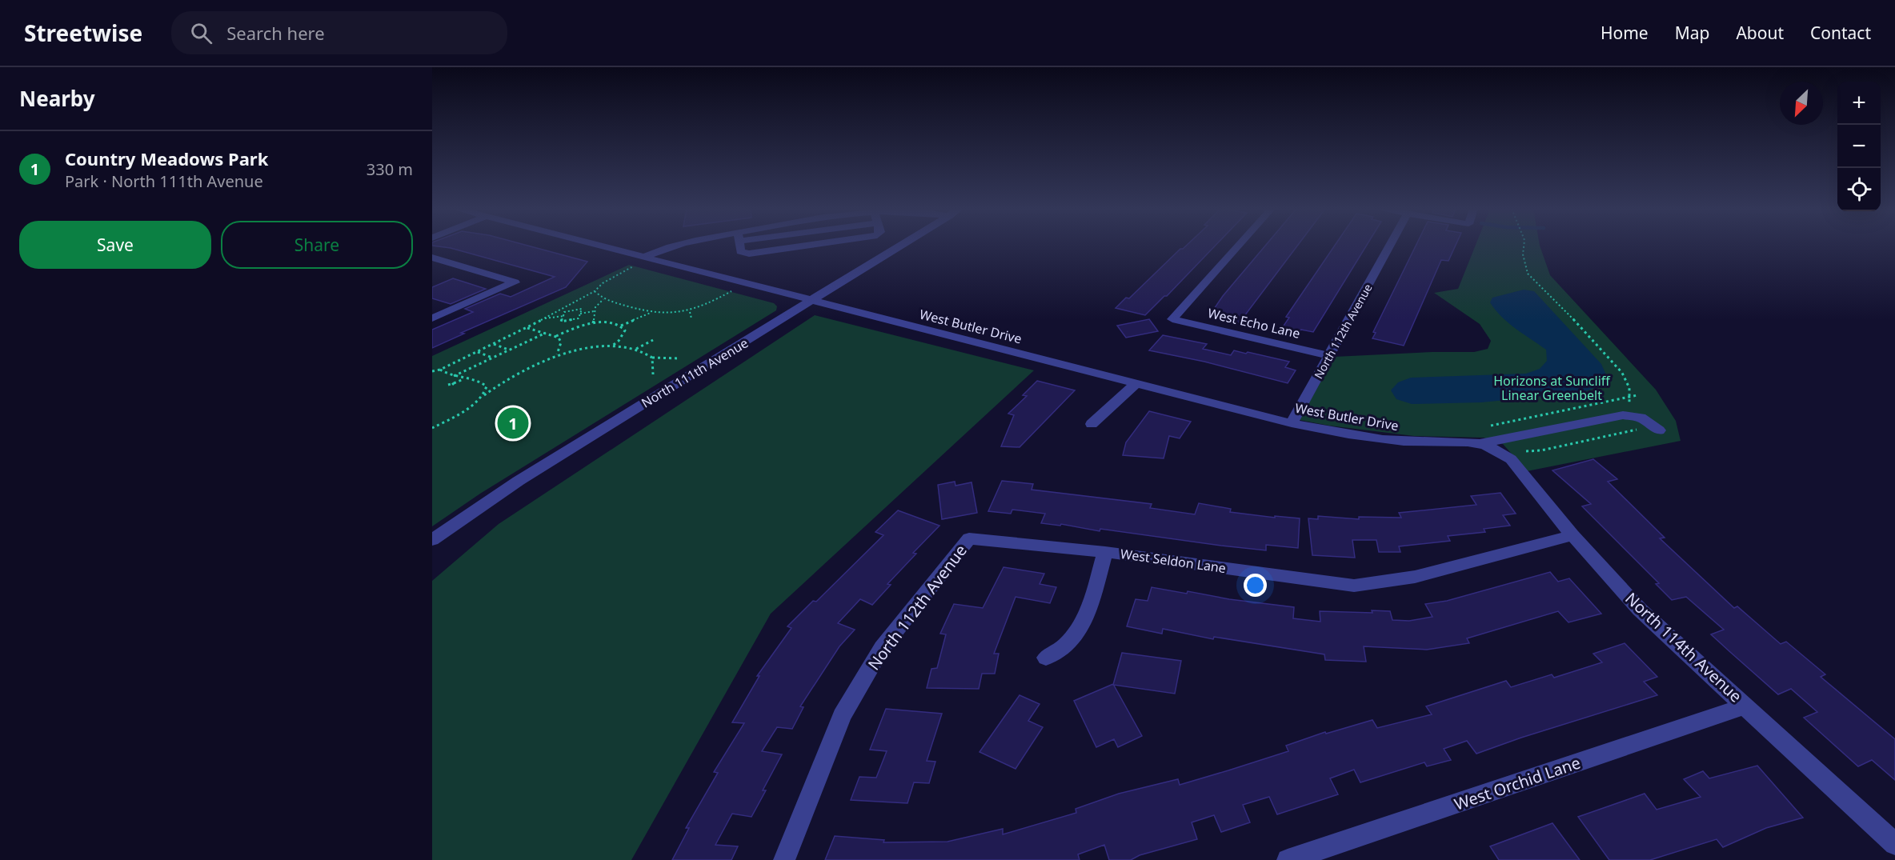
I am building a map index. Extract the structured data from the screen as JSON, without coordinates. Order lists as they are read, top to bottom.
{
  "streets": {
    "street": [
      "West Echo Lane",
      "West Butler Drive",
      "North 112th Avenue",
      "North 111th Avenue",
      "West Seldon Lane",
      "North 114th Avenue",
      "West Orchid Lane"
    ]
  },
  "crossings": [
    ["West Echo Lane", "North 112th Avenue"],
    ["West Butler Drive", "North 112th Avenue"],
    ["West Butler Drive", "North 111th Avenue"],
    ["West Butler Drive", "North 114th Avenue"],
    ["North 112th Avenue", "West Seldon Lane"],
    ["West Seldon Lane", "North 114th Avenue"],
    ["North 114th Avenue", "West Orchid Lane"]
  ],
  "parks": ["Horizons at Suncliff Linear Greenbelt"],
  "north": "bottom left",
  "page": {
    "header": "Streetwise",
    "search": "Search here",
    "nav": [
      "Home",
      "Map",
      "About",
      "Contact"
    ],
    "heading": "Nearby",
    "map_buttons": ["+", "−"],
    "list": [
      {
        "mark": "1",
        "name": "Country Meadows Park",
        "note": "Park · North 111th Avenue",
        "value": "330 m"
      }
    ],
    "buttons": ["Save", "Share"],
    "pins": "1"
  }
}
